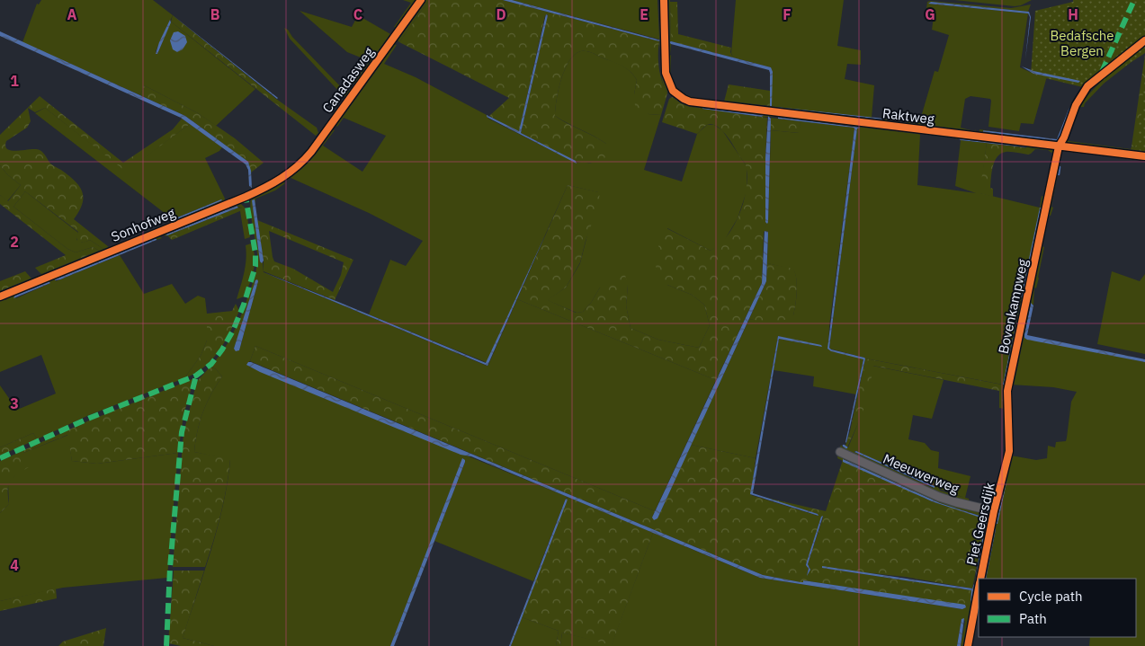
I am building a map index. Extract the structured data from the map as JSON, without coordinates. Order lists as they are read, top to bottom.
{
  "streets": {
    "street": [
      "Canadasweg",
      "Raktweg",
      "Sonhofweg",
      "Bovenkampweg",
      "Meeuwerweg",
      "Piet Geersdijk"
    ]
  },
  "crossings": [
    ["Canadasweg", "Sonhofweg"],
    ["Raktweg", "Bovenkampweg"],
    ["Bovenkampweg", "Piet Geersdijk"],
    ["Meeuwerweg", "Piet Geersdijk"]
  ],
  "parks": ["Bedafsche Bergen"],
  "legend": ["Cycle path", "Path"],
  "grid": {
    "columns": [
      "A",
      "B",
      "C",
      "D",
      "E",
      "F",
      "G",
      "H"
    ],
    "rows": [
      "1",
      "2",
      "3",
      "4"
    ]
  }
}
